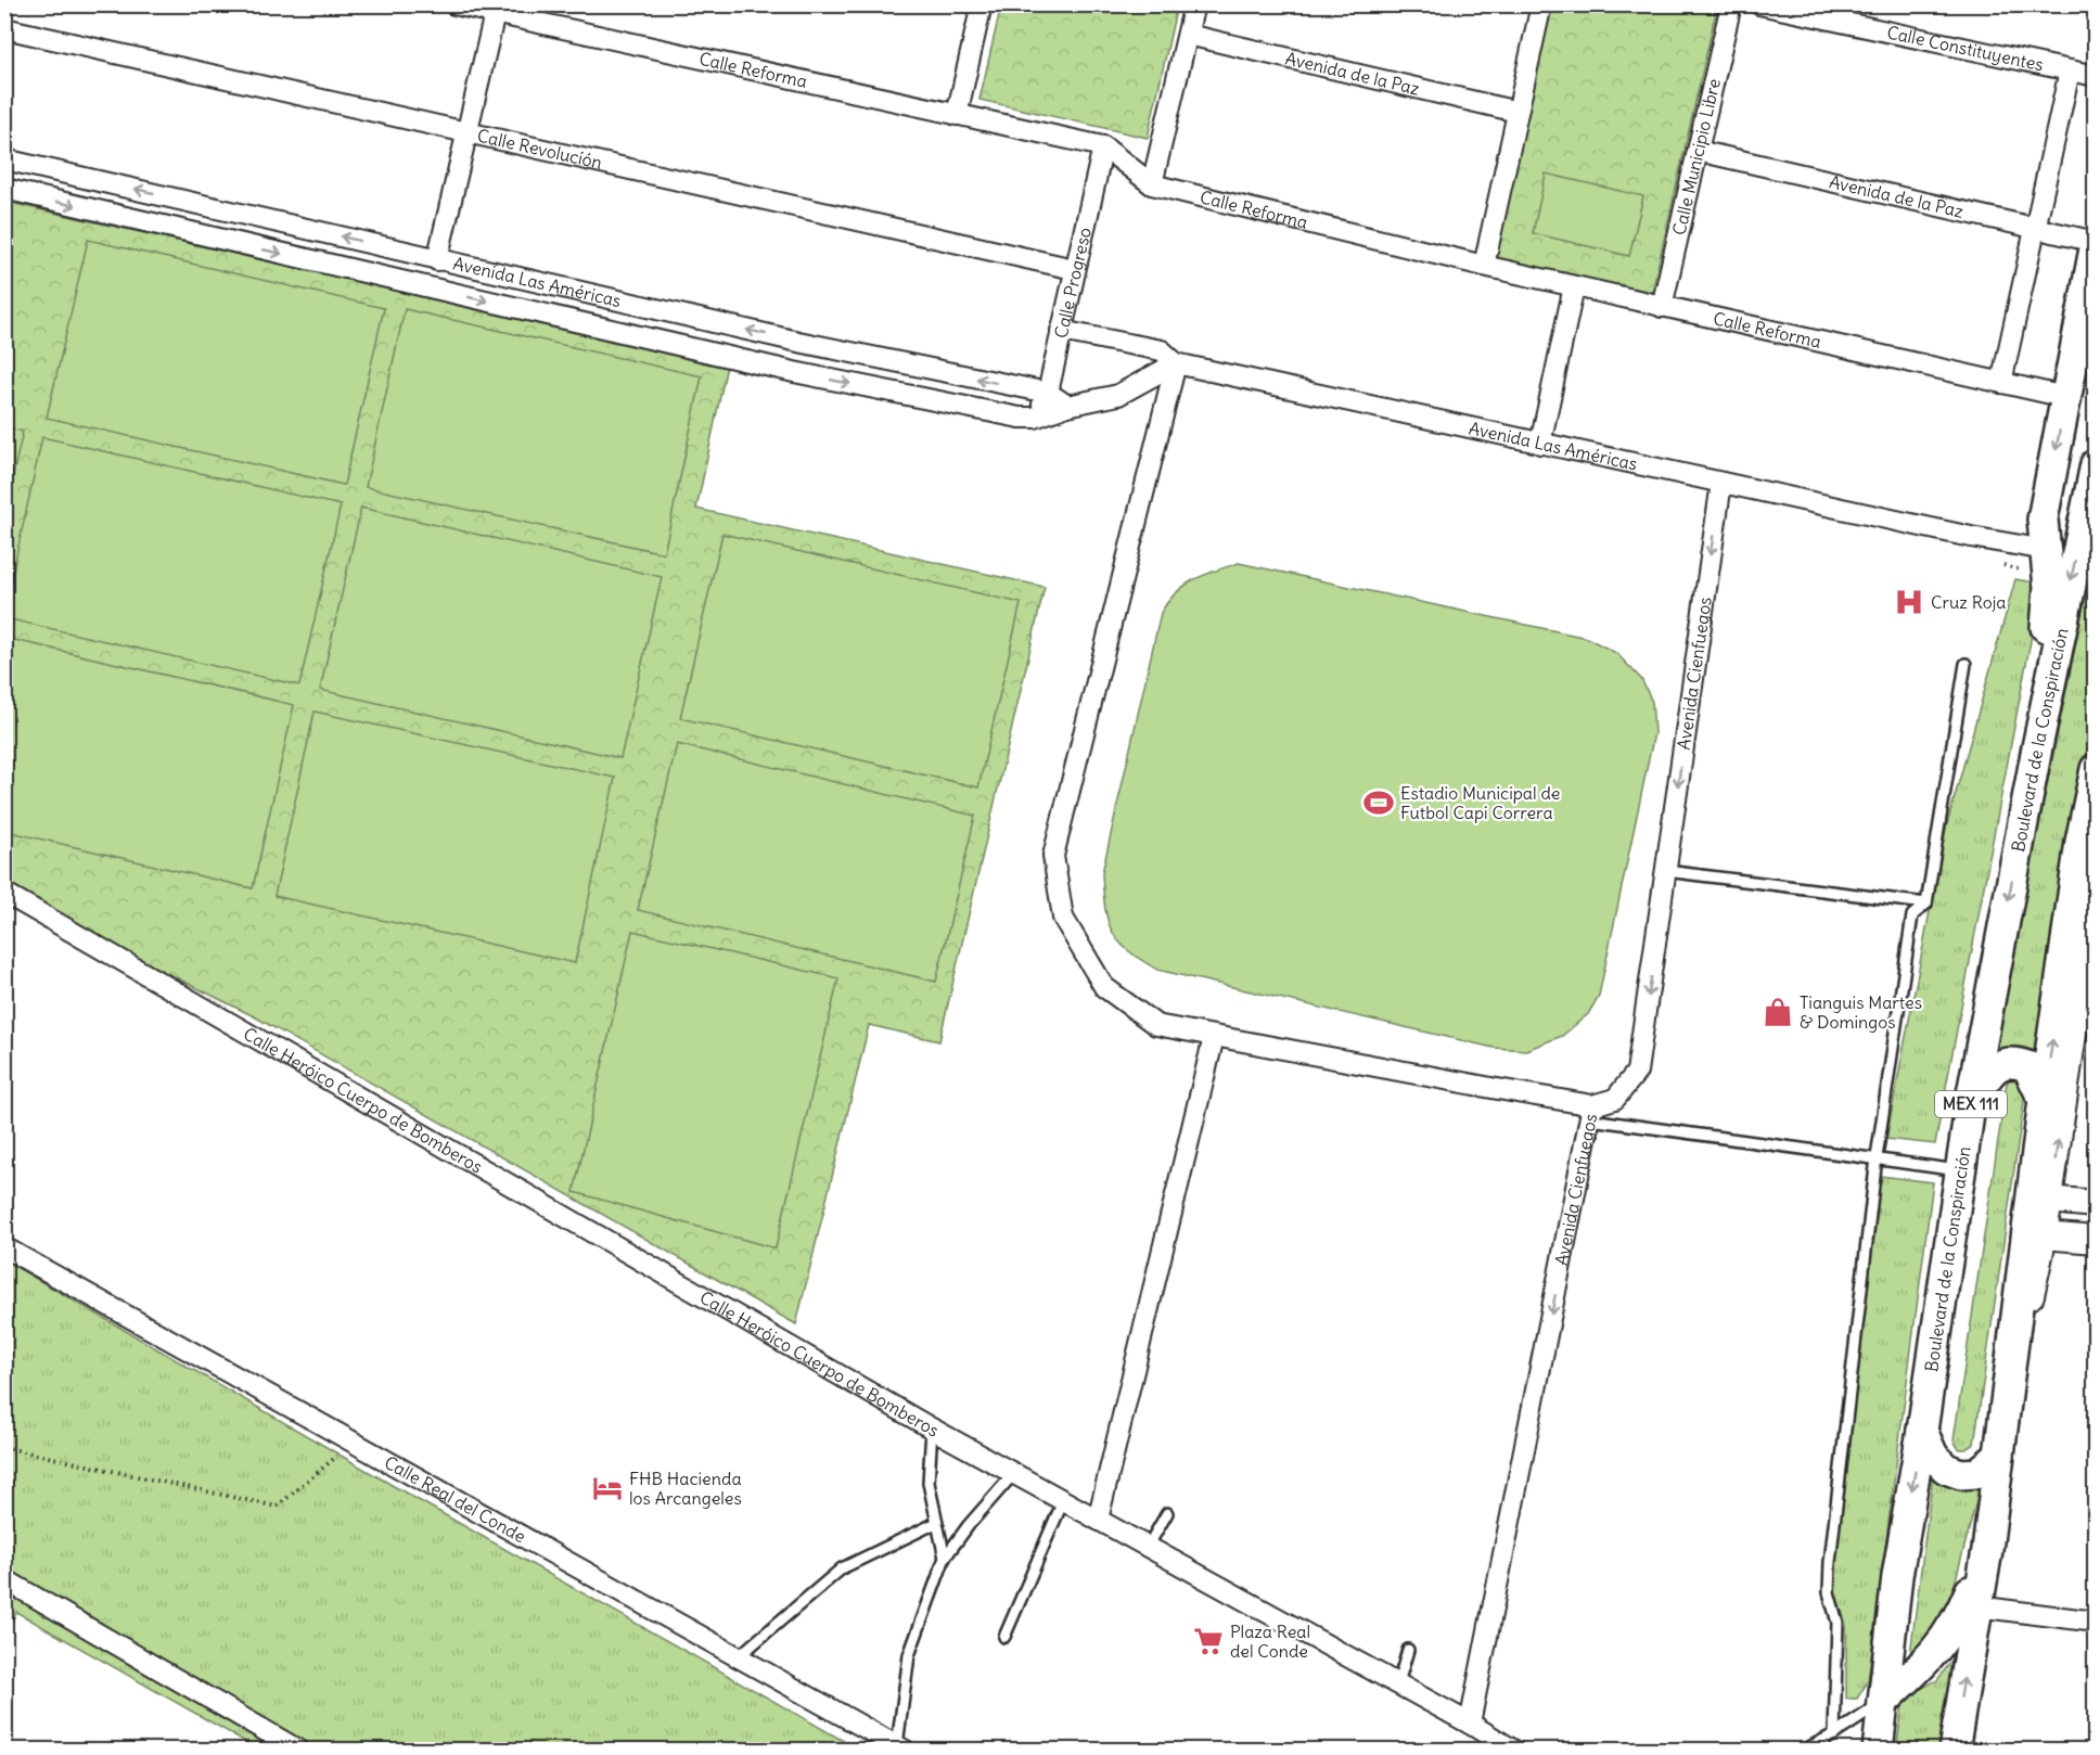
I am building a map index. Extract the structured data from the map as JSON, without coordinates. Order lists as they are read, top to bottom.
{
  "streets": {
    "main road": ["Boulevard de la Conspiración", "MEX 111"],
    "street": [
      "Calle Constituyentes",
      "Calle Reforma",
      "Avenida de la Paz",
      "Calle Revolucíón",
      "Calle Municipio Libre",
      "Avenida Las Américas",
      "Calle Progreso",
      "Avenida Cienfuegos",
      "Calle Heróico Cuerpo de Bomberos",
      "Calle Real del Conde"
    ]
  },
  "crossings": [
    ["Calle Reforma", "Calle Municipio Libre"],
    ["Calle Reforma", "Calle Progreso"],
    ["Avenida de la Paz", "Calle Municipio Libre"],
    ["Calle Revolucíón", "Calle Progreso"],
    ["Avenida Las Américas", "Calle Progreso"],
    ["Avenida Las Américas", "Avenida Cienfuegos"],
    ["Avenida Cienfuegos", "Calle Heróico Cuerpo de Bomberos"]
  ],
  "one_way": ["Avenida Cienfuegos"],
  "places": {
    "hospital": ["Cruz Roja"],
    "sports": ["Estadio Municipal de Futbol Capi Correra"],
    "shop": ["Tianguis Martes & Domingos"],
    "hotel": ["FHB Hacienda los Arcangeles"],
    "supermarket": ["Plaza Real del Conde"]
  }
}
